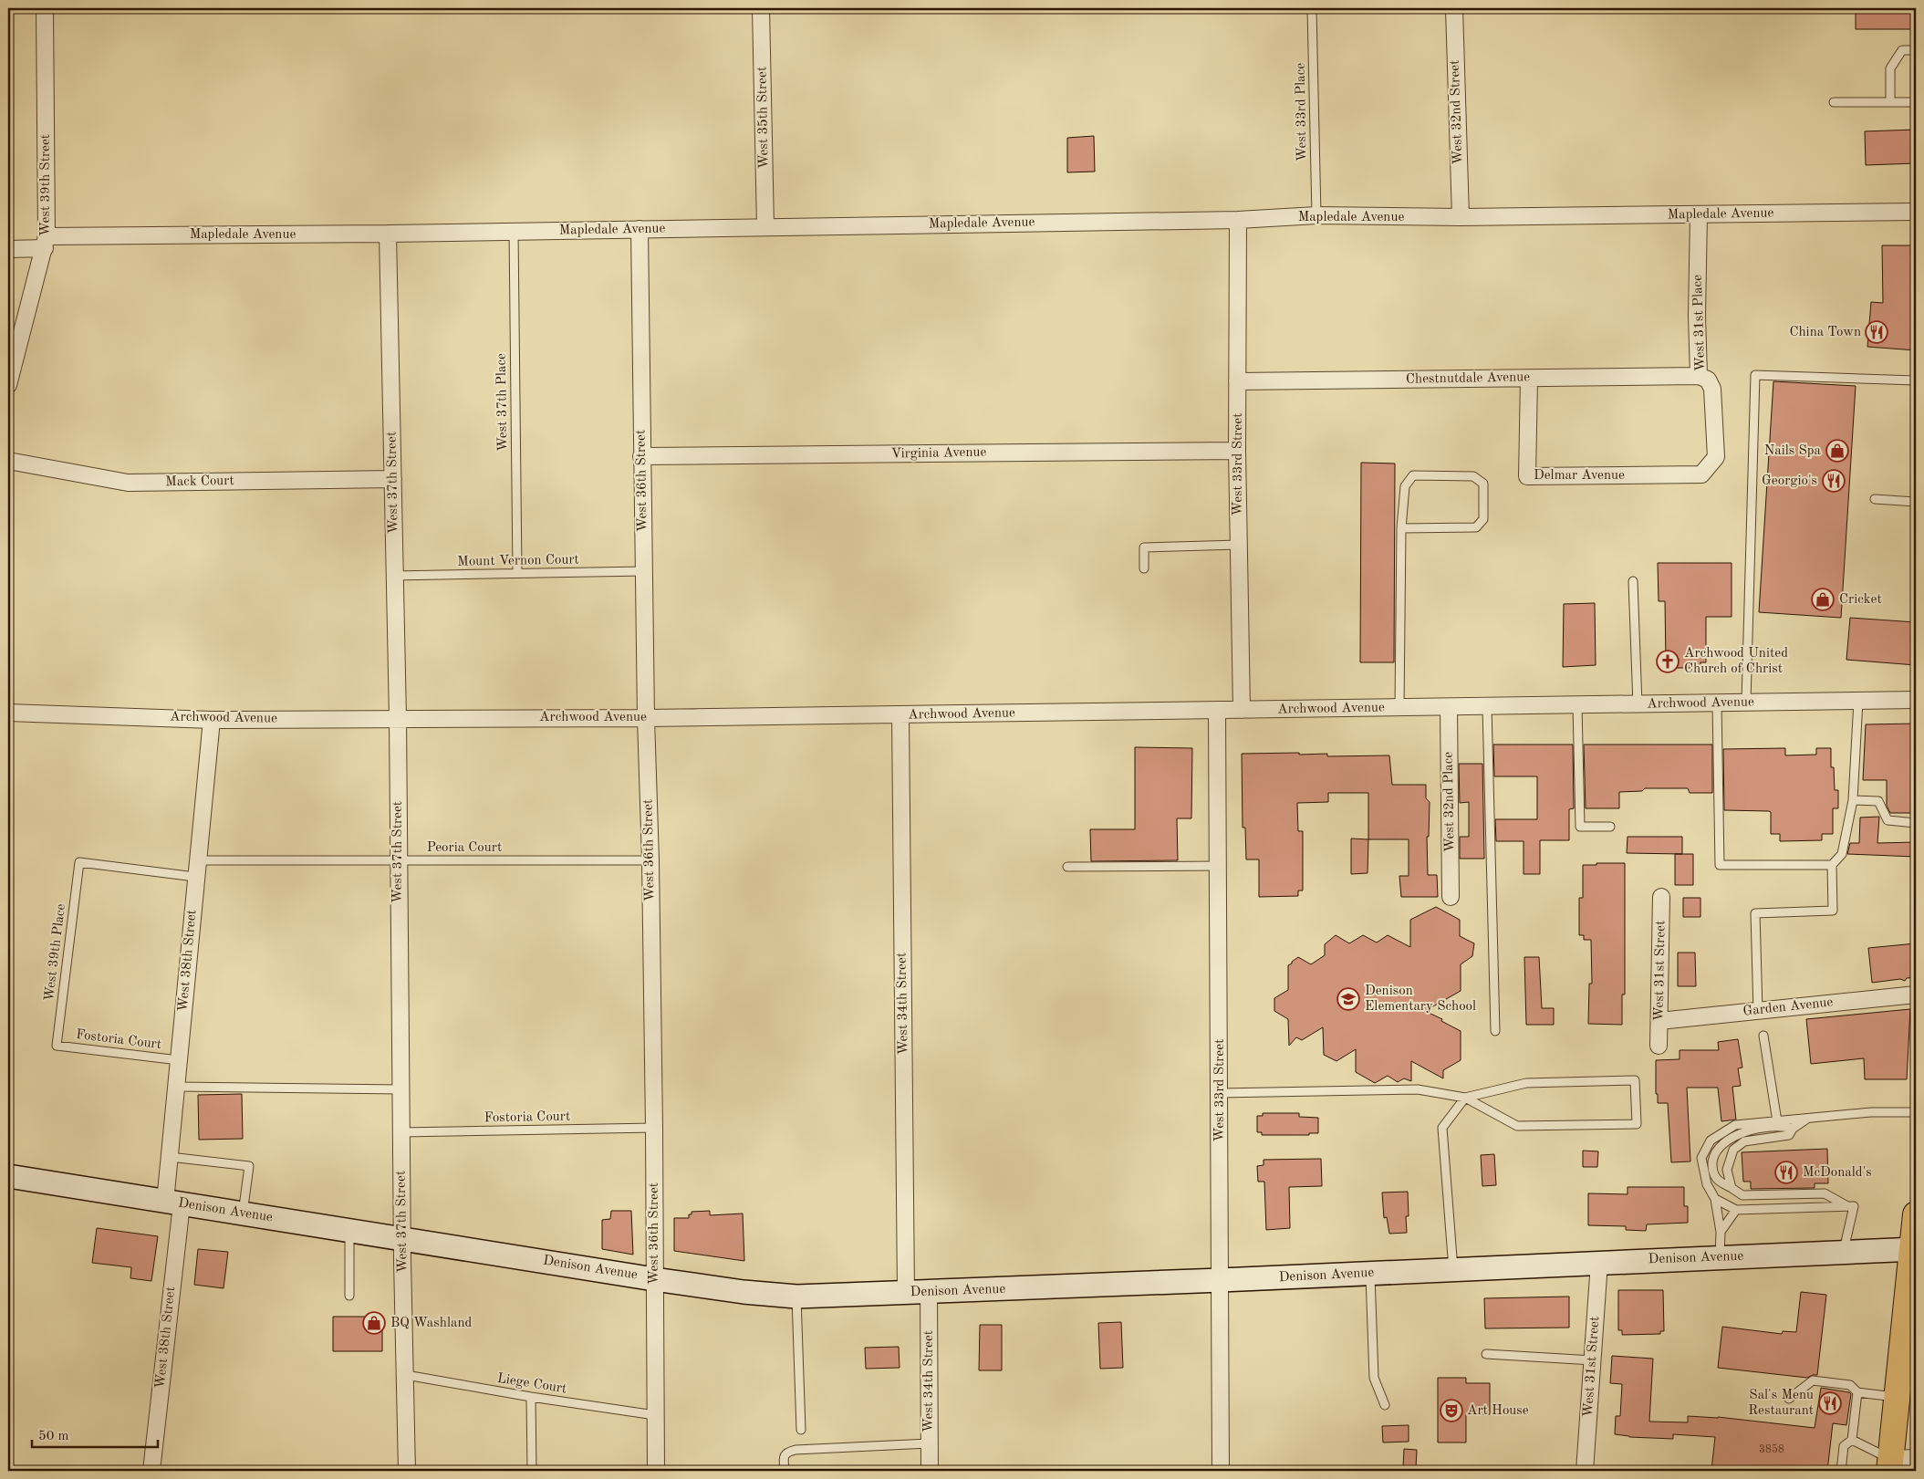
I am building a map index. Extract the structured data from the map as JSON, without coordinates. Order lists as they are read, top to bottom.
{
  "streets": {
    "main road": ["Denison Avenue"],
    "street": [
      "West 32nd Street",
      "West 35th Street",
      "West 39th Street",
      "Mapledale Avenue",
      "West 31st Place",
      "Chestnutdale Avenue",
      "Virginia Avenue",
      "West 33rd Street",
      "Delmar Avenue",
      "West 36th Street",
      "Mack Court",
      "West 37th Street",
      "Archwood Avenue",
      "West 32nd Place",
      "West 38th Street",
      "West 31st Street",
      "West 34th Street",
      "Garden Avenue"
    ],
    "lane": [
      "West 33rd Place",
      "West 37th Place",
      "Mount Vernon Court",
      "Peoria Court",
      "West 39th Place",
      "Fostoria Court",
      "Liege Court"
    ]
  },
  "crossings": [
    ["West 33rd Place", "Mapledale Avenue"],
    ["West 32nd Street", "Mapledale Avenue"],
    ["West 35th Street", "Mapledale Avenue"],
    ["West 39th Street", "Mapledale Avenue"],
    ["Mapledale Avenue", "West 31st Place"],
    ["Mapledale Avenue", "West 37th Place"],
    ["Mapledale Avenue", "West 33rd Street"],
    ["Mapledale Avenue", "West 36th Street"],
    ["Mapledale Avenue", "West 37th Street"],
    ["West 31st Place", "Chestnutdale Avenue"],
    ["West 31st Place", "Delmar Avenue"],
    ["Chestnutdale Avenue", "West 33rd Street"],
    ["Chestnutdale Avenue", "Delmar Avenue"],
    ["West 37th Place", "Mount Vernon Court"],
    ["Virginia Avenue", "West 33rd Street"],
    ["Virginia Avenue", "West 36th Street"],
    ["West 33rd Street", "Archwood Avenue"],
    ["West 33rd Street", "Denison Avenue"],
    ["West 36th Street", "Mount Vernon Court"],
    ["West 36th Street", "Archwood Avenue"],
    ["West 36th Street", "Peoria Court"],
    ["West 36th Street", "Fostoria Court"],
    ["West 36th Street", "Denison Avenue"],
    ["West 36th Street", "Liege Court"],
    ["Mack Court", "West 37th Street"],
    ["West 37th Street", "Mount Vernon Court"],
    ["West 37th Street", "Archwood Avenue"],
    ["West 37th Street", "Peoria Court"],
    ["West 37th Street", "Fostoria Court"],
    ["West 37th Street", "Denison Avenue"],
    ["West 37th Street", "Liege Court"],
    ["Archwood Avenue", "West 32nd Place"],
    ["Archwood Avenue", "West 38th Street"],
    ["Archwood Avenue", "West 34th Street"],
    ["Peoria Court", "West 38th Street"],
    ["West 39th Place", "West 38th Street"],
    ["West 39th Place", "Fostoria Court"],
    ["West 38th Street", "Fostoria Court"],
    ["West 38th Street", "Denison Avenue"],
    ["West 31st Street", "Garden Avenue"],
    ["West 31st Street", "Denison Avenue"],
    ["West 34th Street", "Denison Avenue"]
  ],
  "places": {
    "restaurant": [
      "China Town",
      "Georgio's",
      "McDonald's",
      "Sal's Menu Restaurant"
    ],
    "shop": ["Nails Spa", "Cricket", "BQ Washland"],
    "church": ["Archwood United Church of Christ"],
    "school or university": ["Denison Elementary School"],
    "theatre": ["Art House"]
  },
  "house_numbers": ["3858"],
  "scale_bar": "50 m"
}
